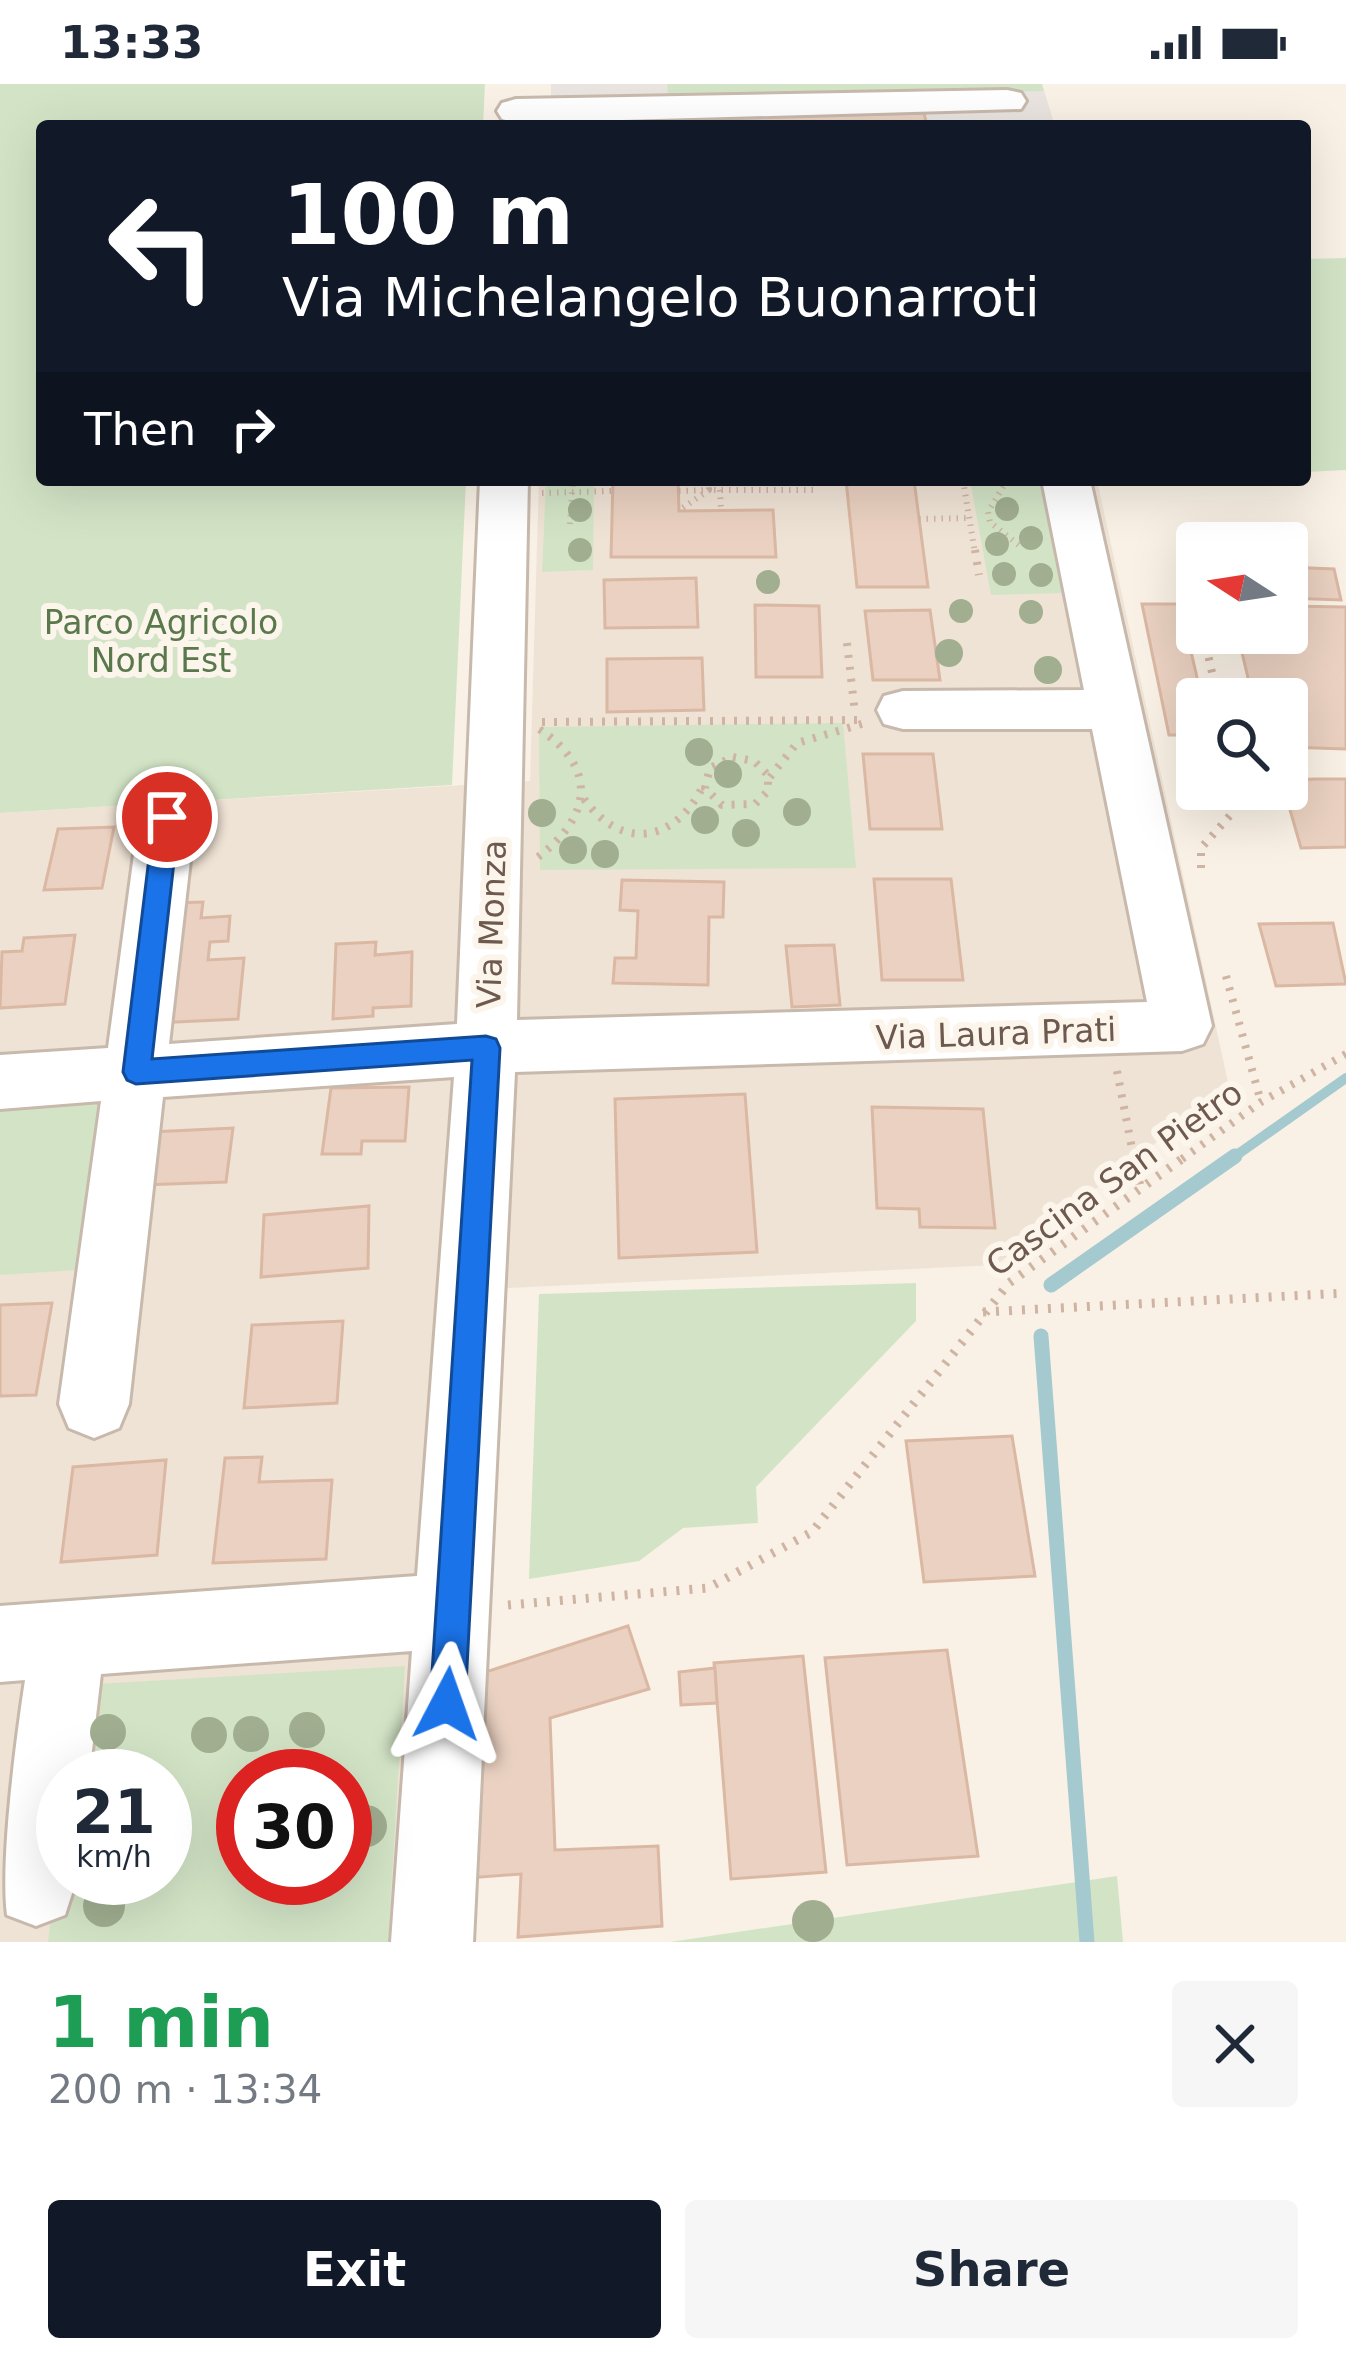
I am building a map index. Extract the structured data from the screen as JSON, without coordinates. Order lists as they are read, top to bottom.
{
  "streets": {
    "street": ["Via Monza", "Via Laura Prati"],
    "path": ["Cascina San Pietro"]
  },
  "crossings": [
    ["Via Monza", "Via Laura Prati"],
    ["Via Monza", "Cascina San Pietro"]
  ],
  "parks": ["Parco Agricolo Nord Est"],
  "north": "left",
  "page": {
    "status": "13:33",
    "turn": ["100 m", "Via Michelangelo Buonarroti"],
    "then": "Then",
    "speed": "21 km/h",
    "limit": "30",
    "heading": ["1 min", "200 m · 13:34"],
    "buttons": ["Exit", "Share"]
  }
}
